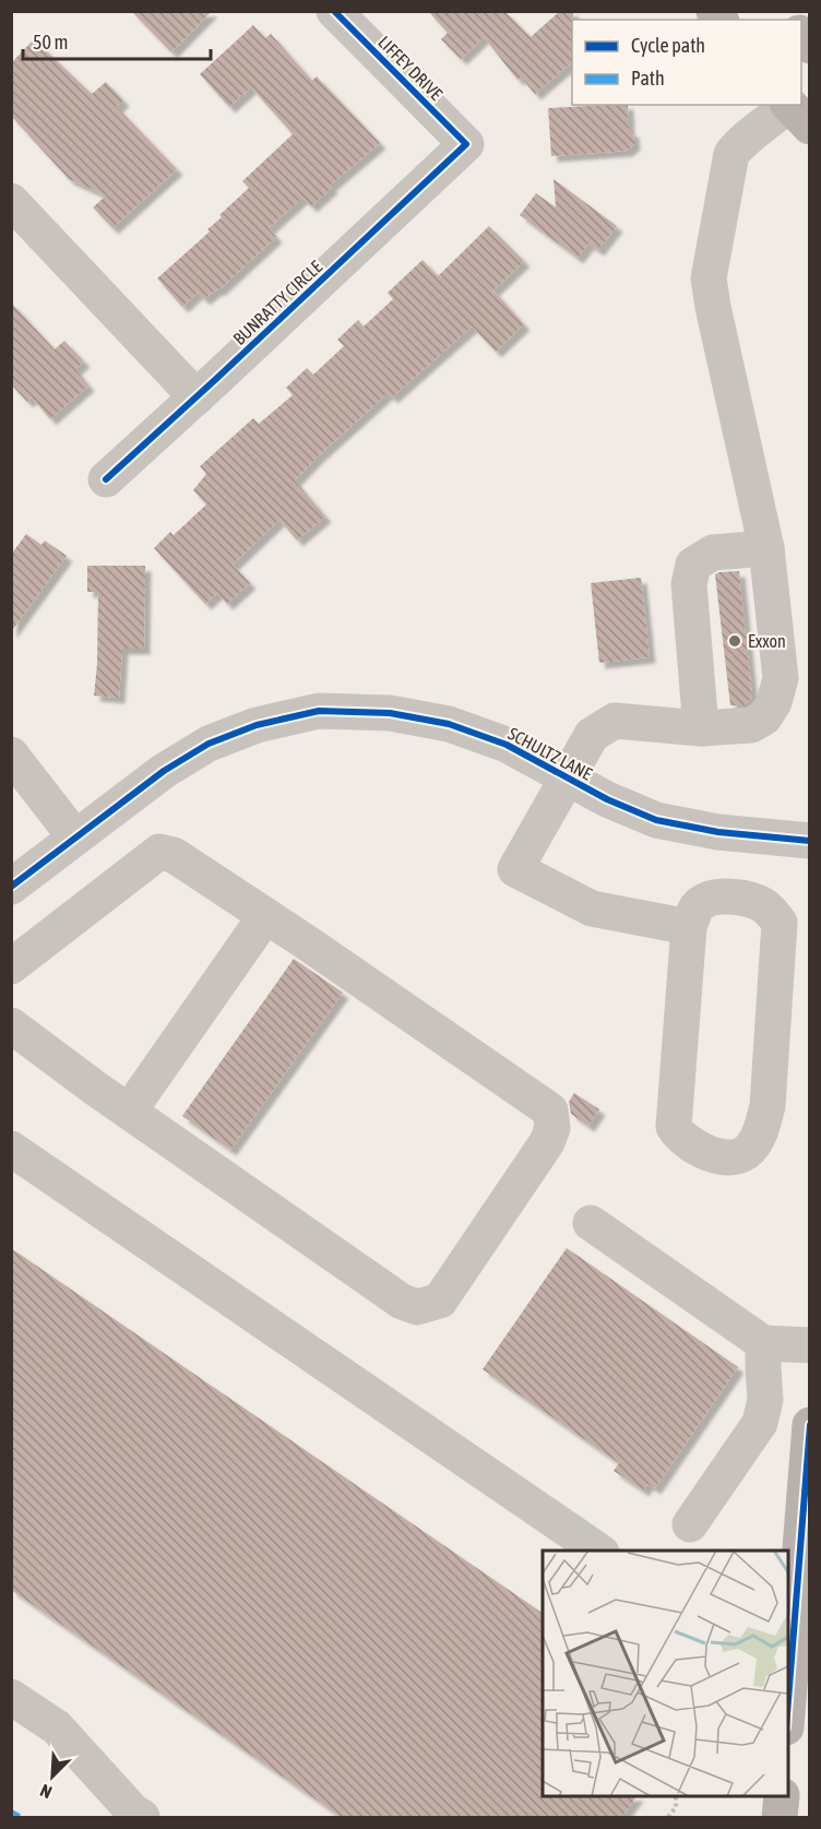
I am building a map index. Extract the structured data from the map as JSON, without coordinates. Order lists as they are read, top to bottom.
{
  "streets": {
    "street": ["LIFFEY DRIVE", "BUNRATTY CIRCLE", "SCHULTZ LANE"]
  },
  "crossings": [
    ["LIFFEY DRIVE", "BUNRATTY CIRCLE"]
  ],
  "places": ["Exxon"],
  "legend": ["Cycle path", "Path"],
  "scale_bar": "50 m",
  "north": "bottom left"
}
